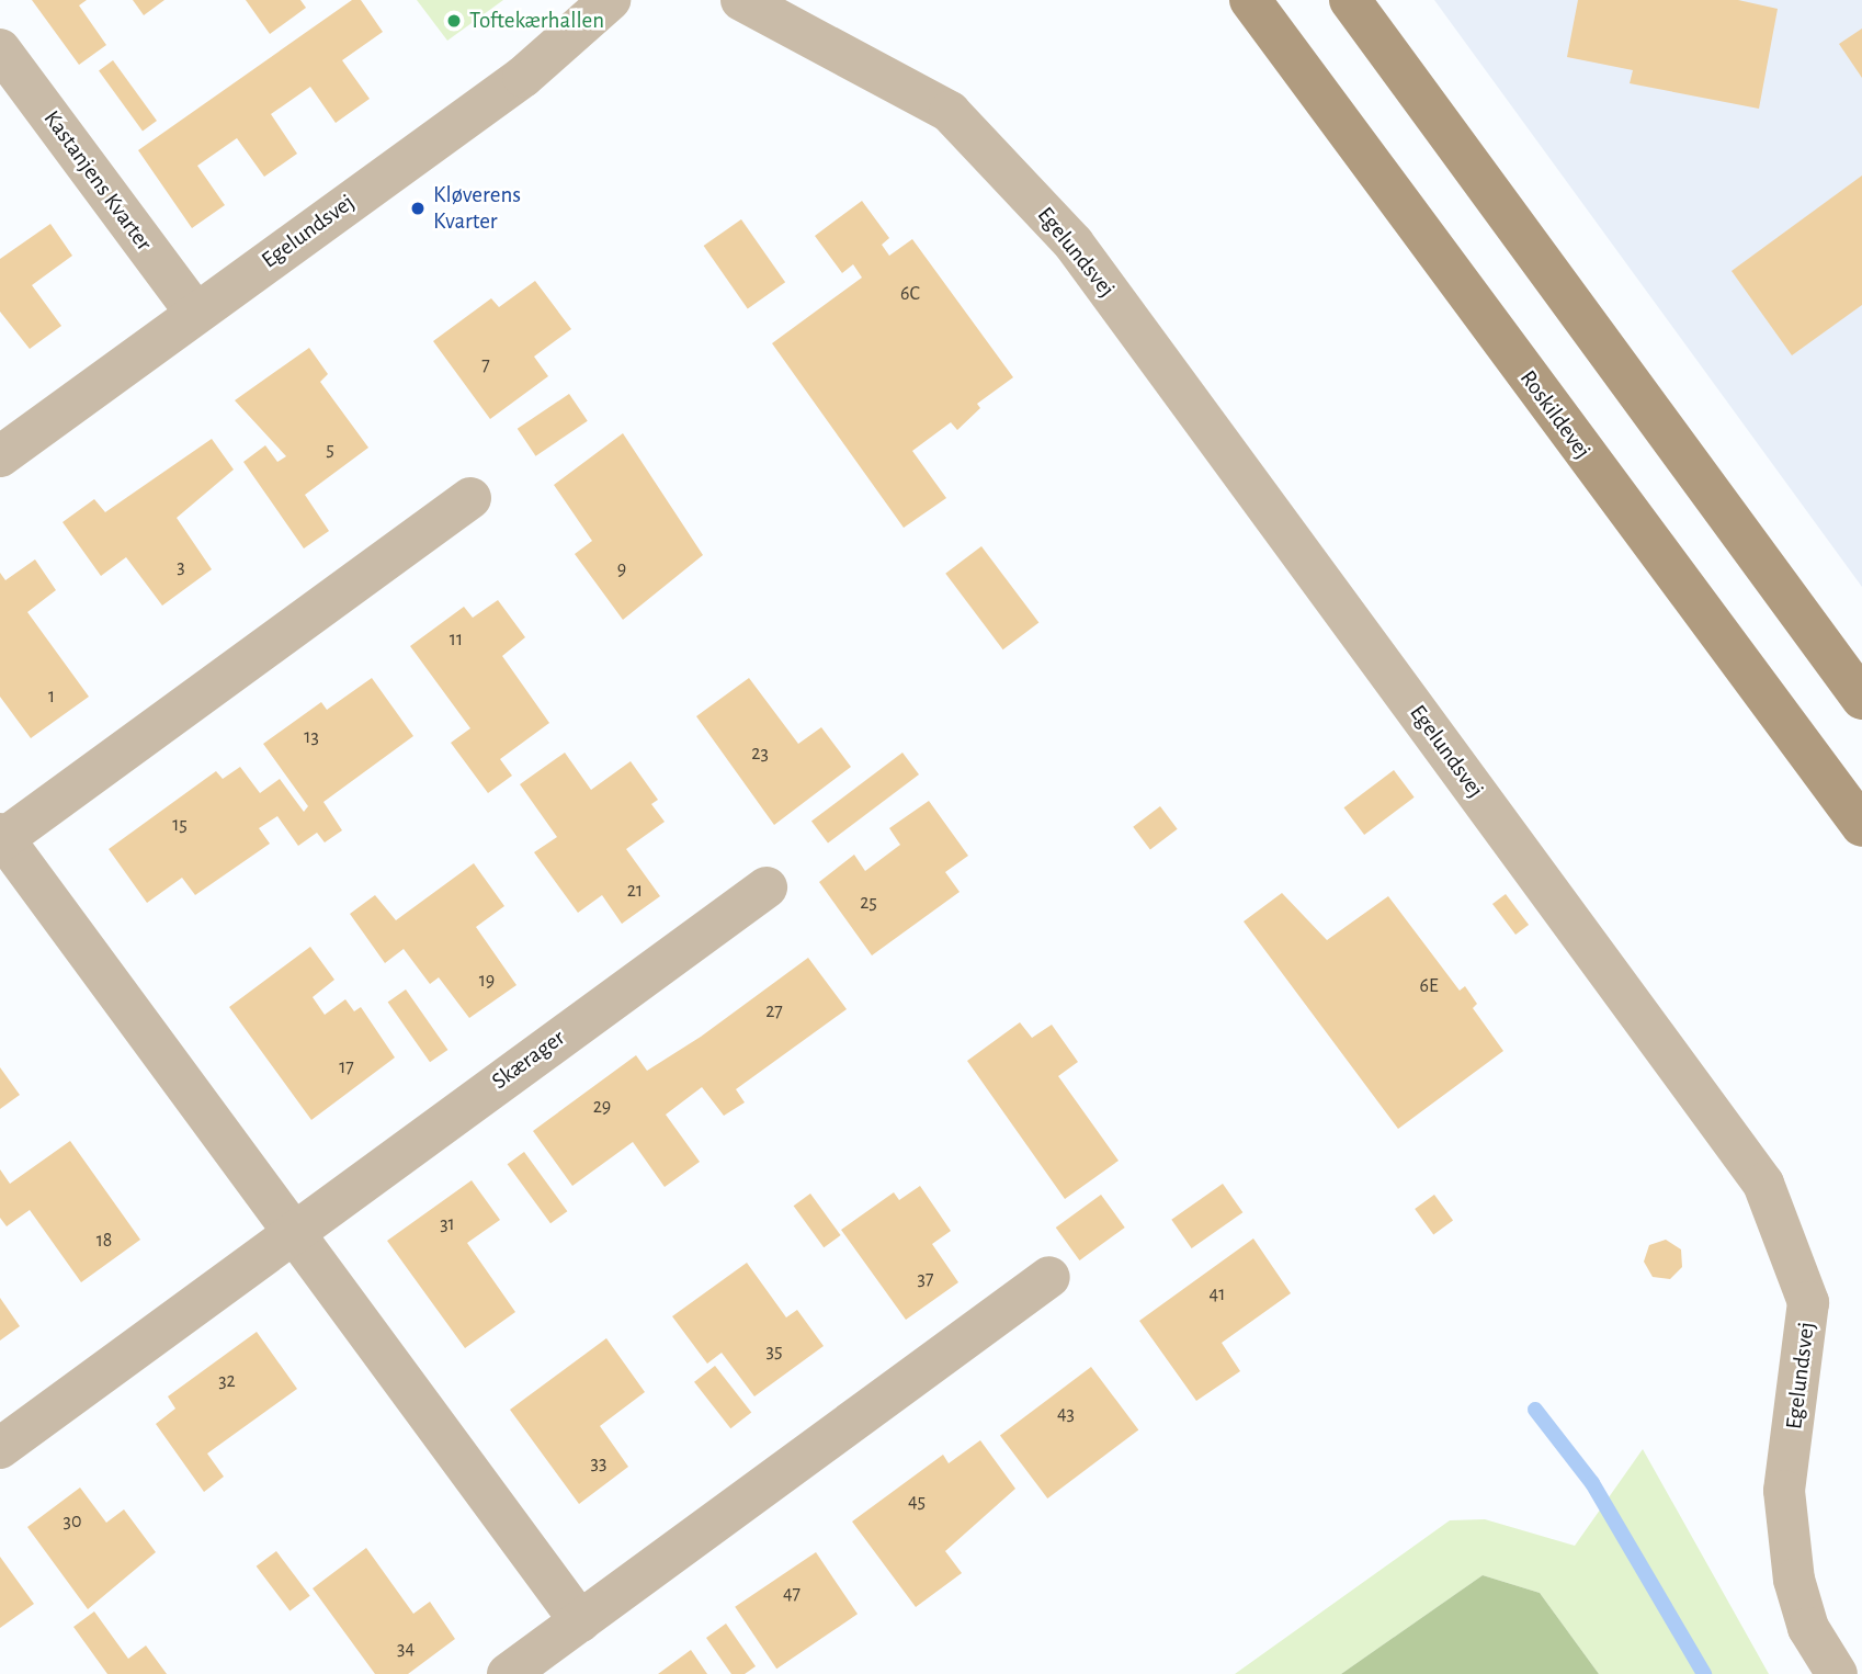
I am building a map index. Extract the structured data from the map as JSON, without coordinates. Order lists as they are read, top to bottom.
{
  "streets": {
    "main road": ["Roskildevej"],
    "street": ["Kastanjens Kvarter", "Egelundsvej", "Skærager"]
  },
  "crossings": [
    ["Kastanjens Kvarter", "Egelundsvej"]
  ],
  "places": ["Toftekærhallen", "Kløverens Kvarter"],
  "house_numbers": [
    "6C",
    "7",
    "5",
    "3",
    "9",
    "11",
    "1",
    "13",
    "23",
    "15",
    "21",
    "25",
    "19",
    "6E",
    "27",
    "17",
    "29",
    "31",
    "18",
    "37",
    "41",
    "35",
    "32",
    "43",
    "33",
    "45",
    "30",
    "47",
    "34"
  ]
}
